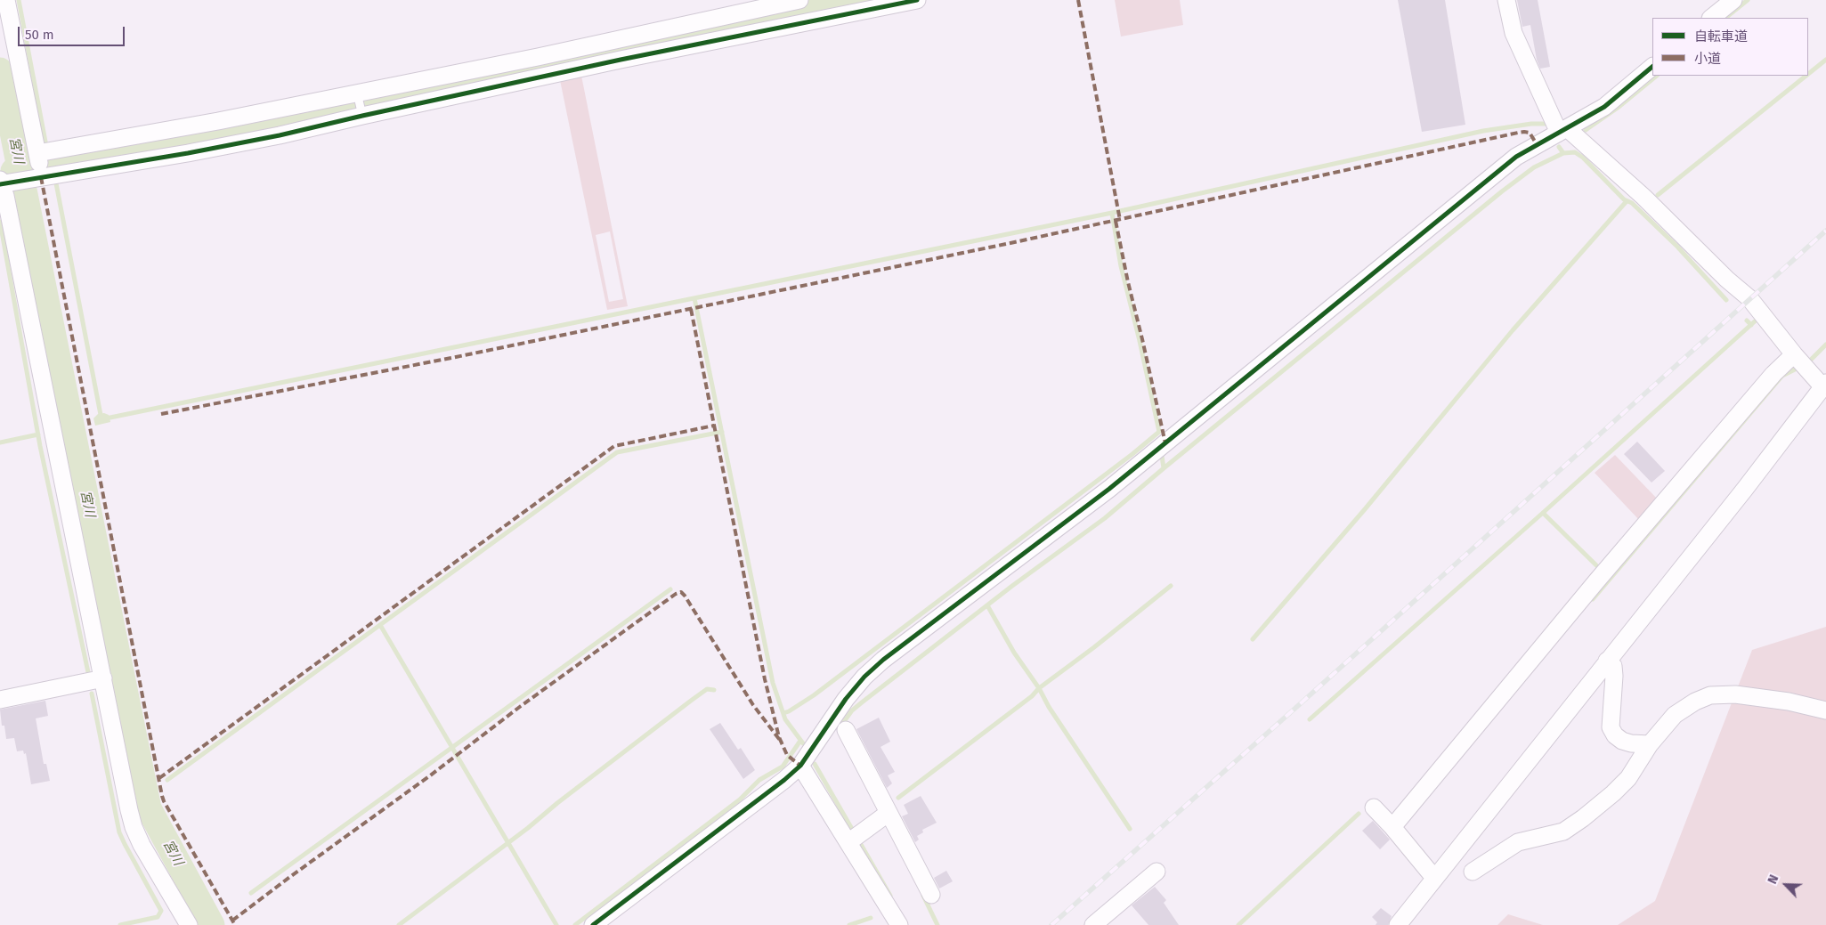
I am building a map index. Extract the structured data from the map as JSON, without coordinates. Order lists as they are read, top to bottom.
{
  "water": ["宮川"],
  "legend": ["自転車道", "小道"],
  "scale_bar": "50 m",
  "north": "top left"
}
